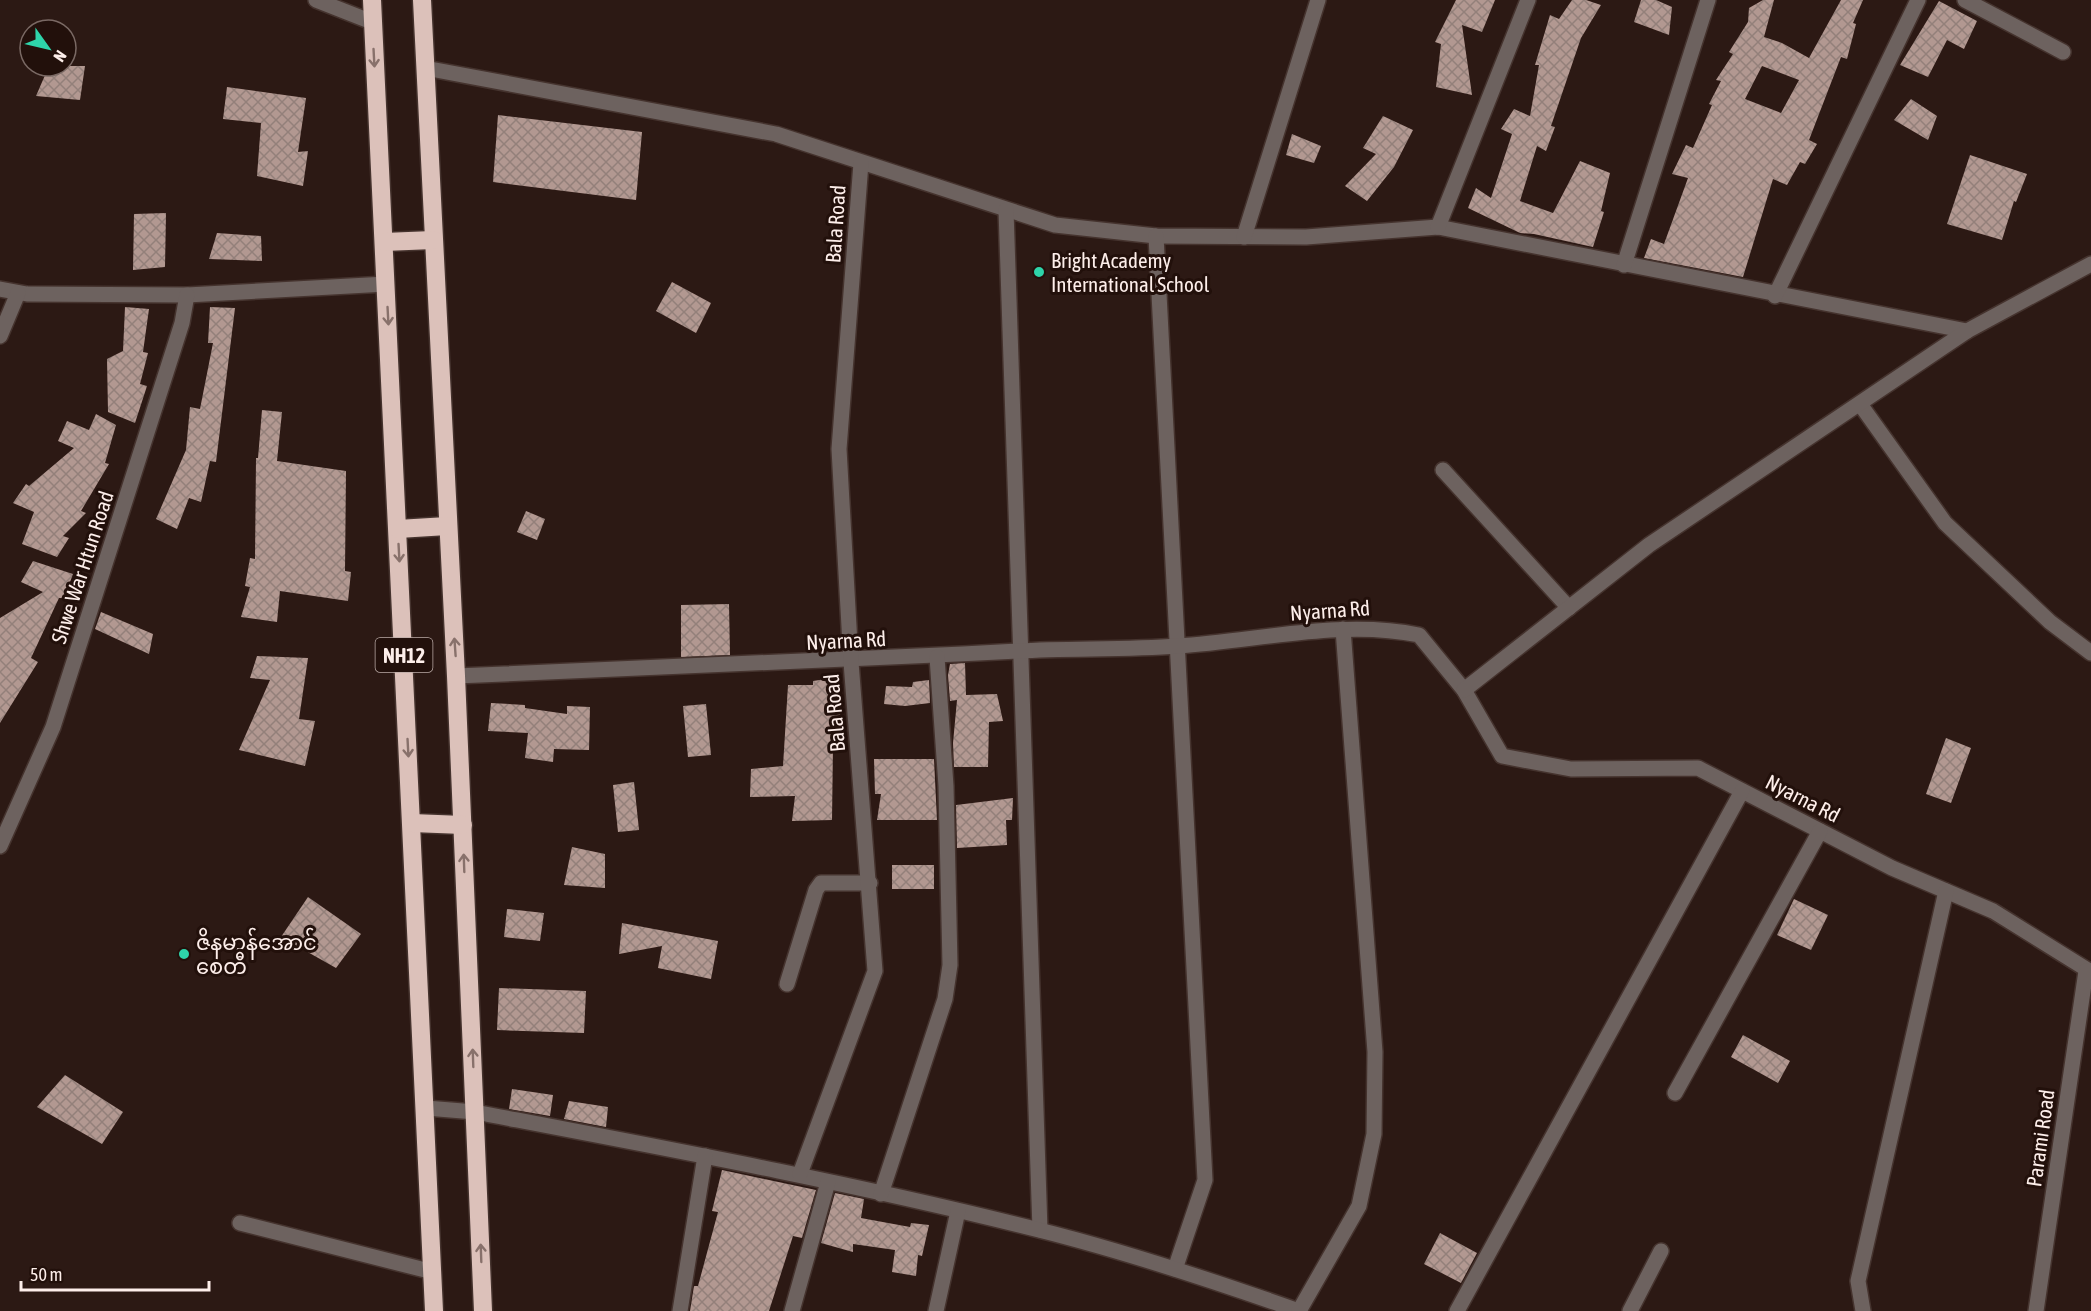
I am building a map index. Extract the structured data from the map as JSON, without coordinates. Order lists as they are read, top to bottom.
{
  "streets": {
    "highway": ["NH12"],
    "street": [
      "Bala Road",
      "Shwe War Htun Road",
      "Nyarna Rd",
      "Parami Road"
    ]
  },
  "crossings": [
    ["Bala Road", "Nyarna Rd"],
    ["Nyarna Rd", "NH12"],
    ["Nyarna Rd", "Parami Road"]
  ],
  "places": ["Bright Academy International School", "ဇိနမာန်အောင် စေတီ"],
  "scale_bar": "50 m",
  "north": "bottom right"
}
